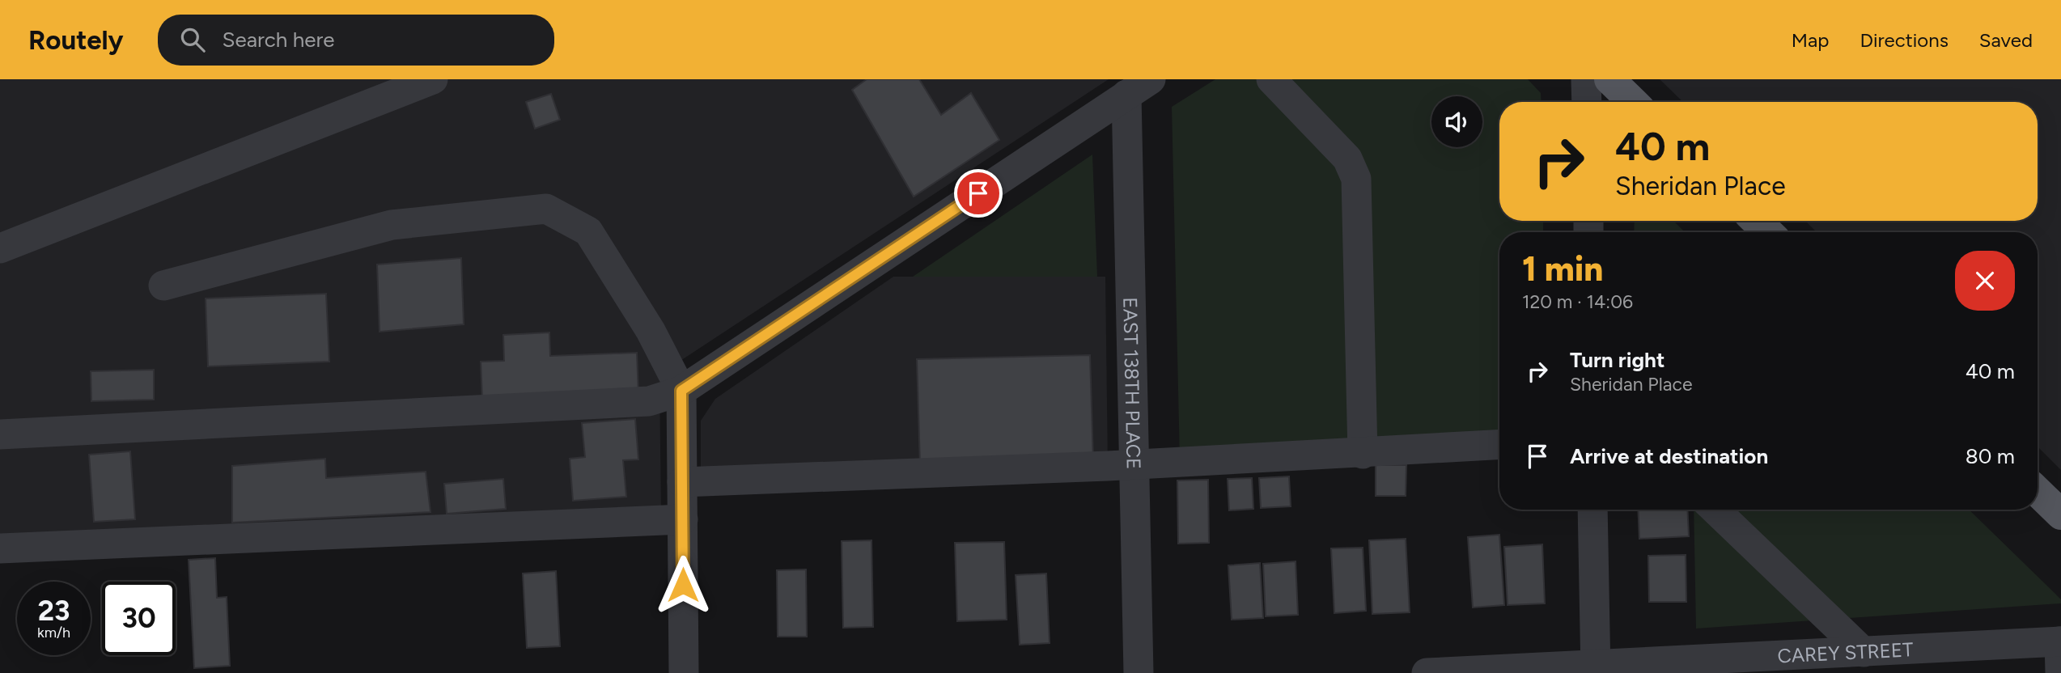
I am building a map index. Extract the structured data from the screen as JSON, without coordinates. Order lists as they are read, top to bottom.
{
  "streets": {
    "street": ["EAST 138TH PLACE", "CAREY STREET"]
  },
  "page": {
    "header": "Routely",
    "search": "Search here",
    "nav": ["Map", "Directions", "Saved"],
    "turn": ["40 m", "Sheridan Place"],
    "heading": ["1 min", "120 m · 14:06"],
    "list": [
      {
        "name": "Turn right",
        "note": "Sheridan Place",
        "value": "40 m"
      },
      {
        "name": "Arrive at destination",
        "value": "80 m"
      }
    ],
    "speed": "23 km/h",
    "limit": "30"
  }
}
